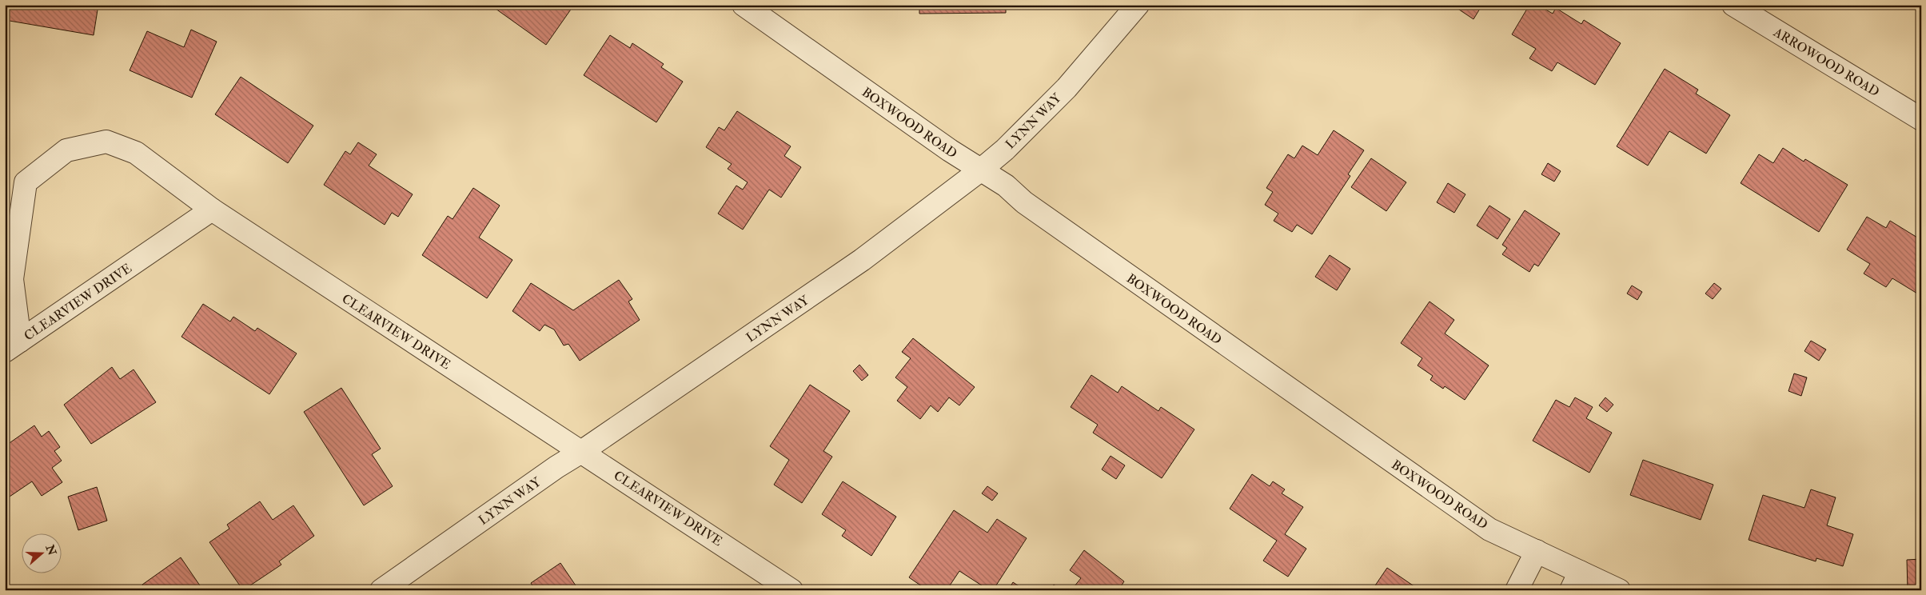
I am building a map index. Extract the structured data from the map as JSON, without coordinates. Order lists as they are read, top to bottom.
{
  "streets": {
    "street": [
      "ARROWOOD ROAD",
      "LYNN WAY",
      "BOXWOOD ROAD",
      "CLEARVIEW DRIVE"
    ]
  },
  "crossings": [
    ["LYNN WAY", "BOXWOOD ROAD"],
    ["LYNN WAY", "CLEARVIEW DRIVE"]
  ],
  "north": "right"
}
